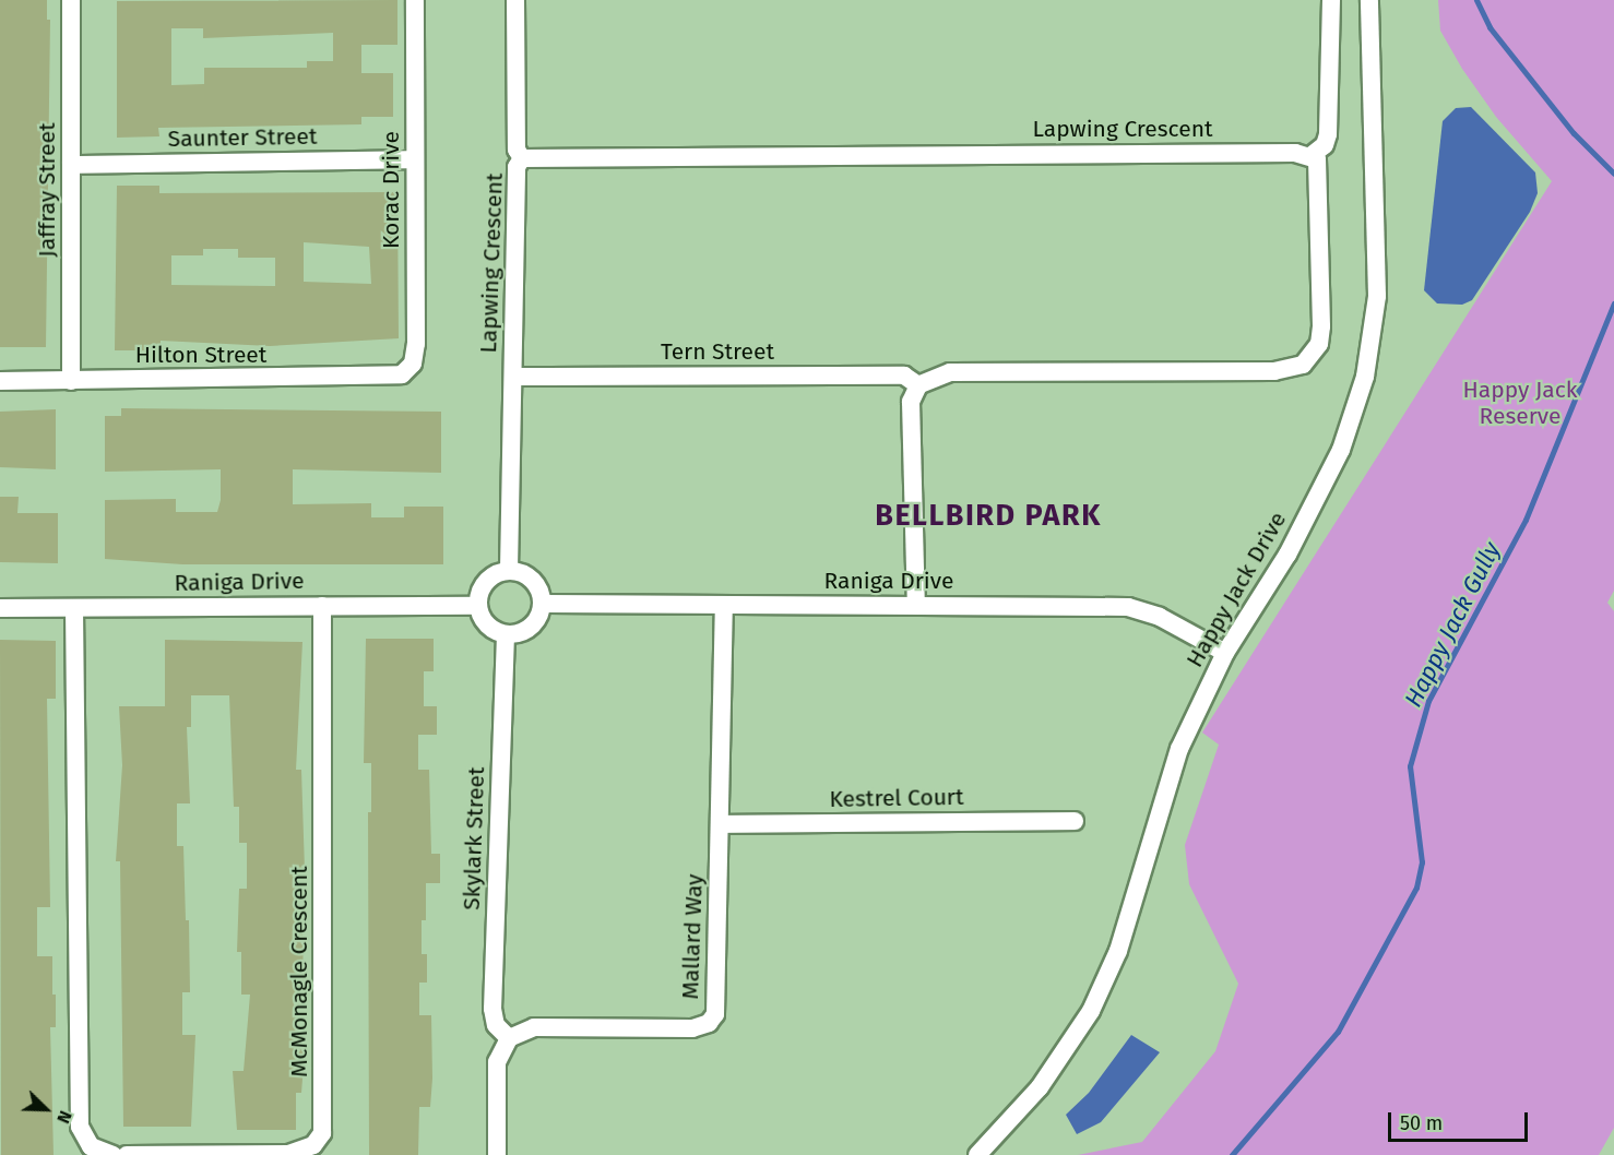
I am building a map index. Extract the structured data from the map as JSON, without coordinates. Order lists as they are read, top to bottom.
{
  "streets": {
    "street": [
      "Lapwing Crescent",
      "Saunter Street",
      "Jaffray Street",
      "Korac Drive",
      "Tern Street",
      "Hilton Street",
      "Raniga Drive",
      "Happy Jack Drive",
      "Kestrel Court",
      "Skylark Street",
      "Mallard Way",
      "McMonagle Crescent"
    ]
  },
  "crossings": [
    ["Lapwing Crescent", "Tern Street"],
    ["Lapwing Crescent", "Raniga Drive"],
    ["Lapwing Crescent", "Skylark Street"],
    ["Saunter Street", "Jaffray Street"],
    ["Saunter Street", "Korac Drive"],
    ["Jaffray Street", "Hilton Street"],
    ["Korac Drive", "Hilton Street"],
    ["Raniga Drive", "Happy Jack Drive"],
    ["Raniga Drive", "Skylark Street"],
    ["Raniga Drive", "Mallard Way"],
    ["Raniga Drive", "McMonagle Crescent"],
    ["Kestrel Court", "Mallard Way"],
    ["Skylark Street", "Mallard Way"]
  ],
  "districts": ["BELLBIRD PARK"],
  "water": ["Happy Jack Gully"],
  "parks": ["Happy Jack Reserve"],
  "scale_bar": "50 m",
  "north": "bottom right"
}
